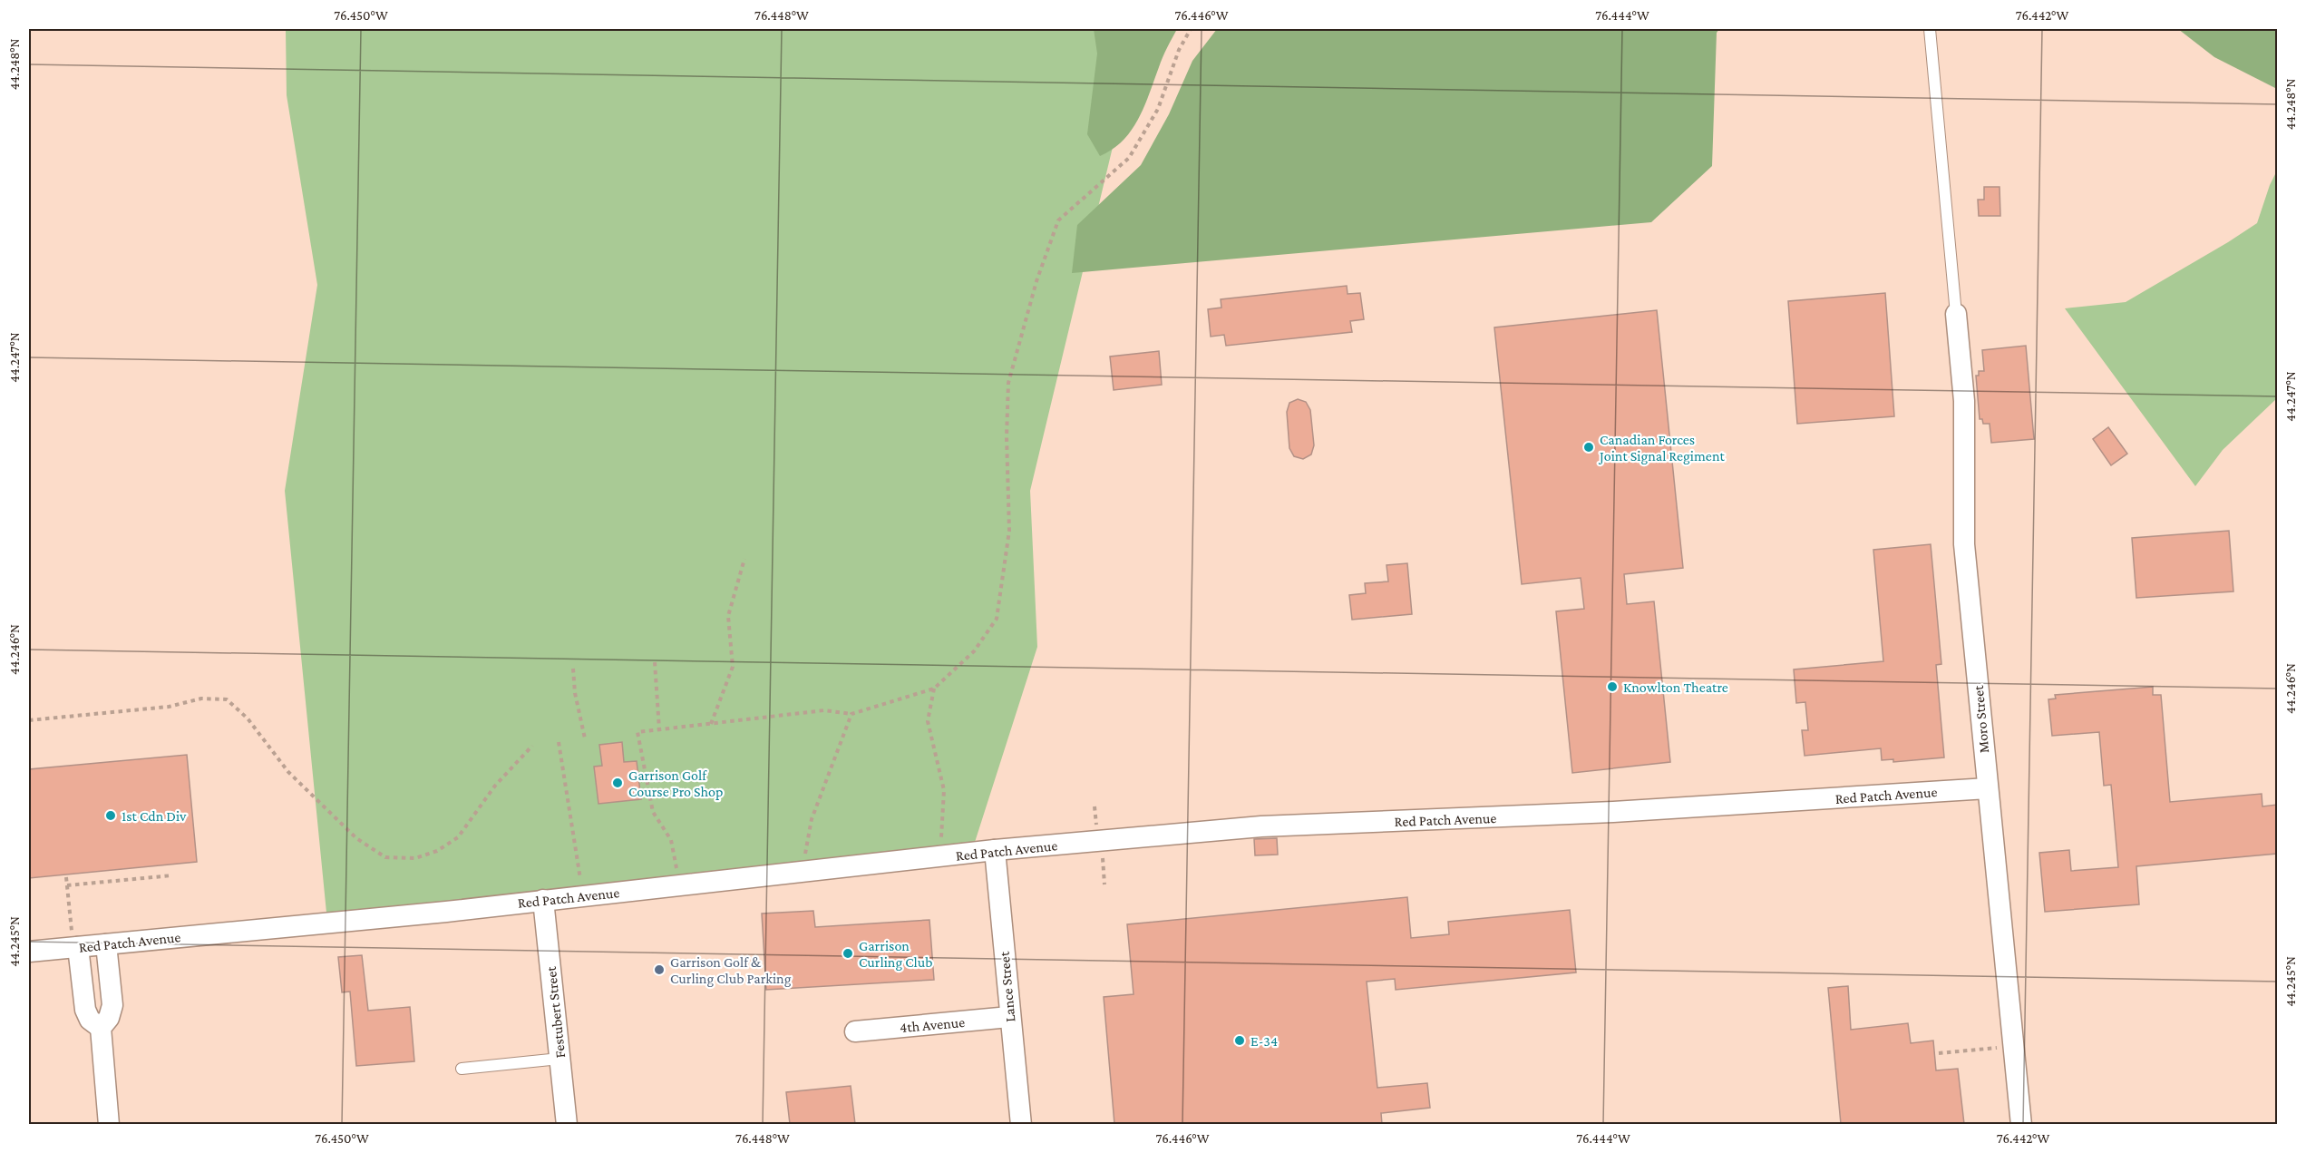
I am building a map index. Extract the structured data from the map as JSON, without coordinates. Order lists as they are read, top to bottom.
{
  "streets": {
    "street": [
      "Moro Street",
      "Red Patch Avenue",
      "Lance Street",
      "Festubert Street",
      "4th Avenue"
    ]
  },
  "crossings": [
    ["Moro Street", "Red Patch Avenue"],
    ["Red Patch Avenue", "Lance Street"],
    ["Red Patch Avenue", "Festubert Street"],
    ["Lance Street", "4th Avenue"]
  ],
  "places": [
    "Canadian Forces Joint Signal Regiment",
    "Knowlton Theatre",
    "Garrison Golf Course Pro Shop",
    "1st Cdn Div",
    "Garrison Curling Club",
    "Garrison Golf & Curling Club Parking",
    "E-34"
  ],
  "coordinates": [
    "76.450°W",
    "76.448°W",
    "76.446°W",
    "76.444°W",
    "76.442°W",
    "44.248°N",
    "44.247°N",
    "44.246°N",
    "44.245°N"
  ]
}
